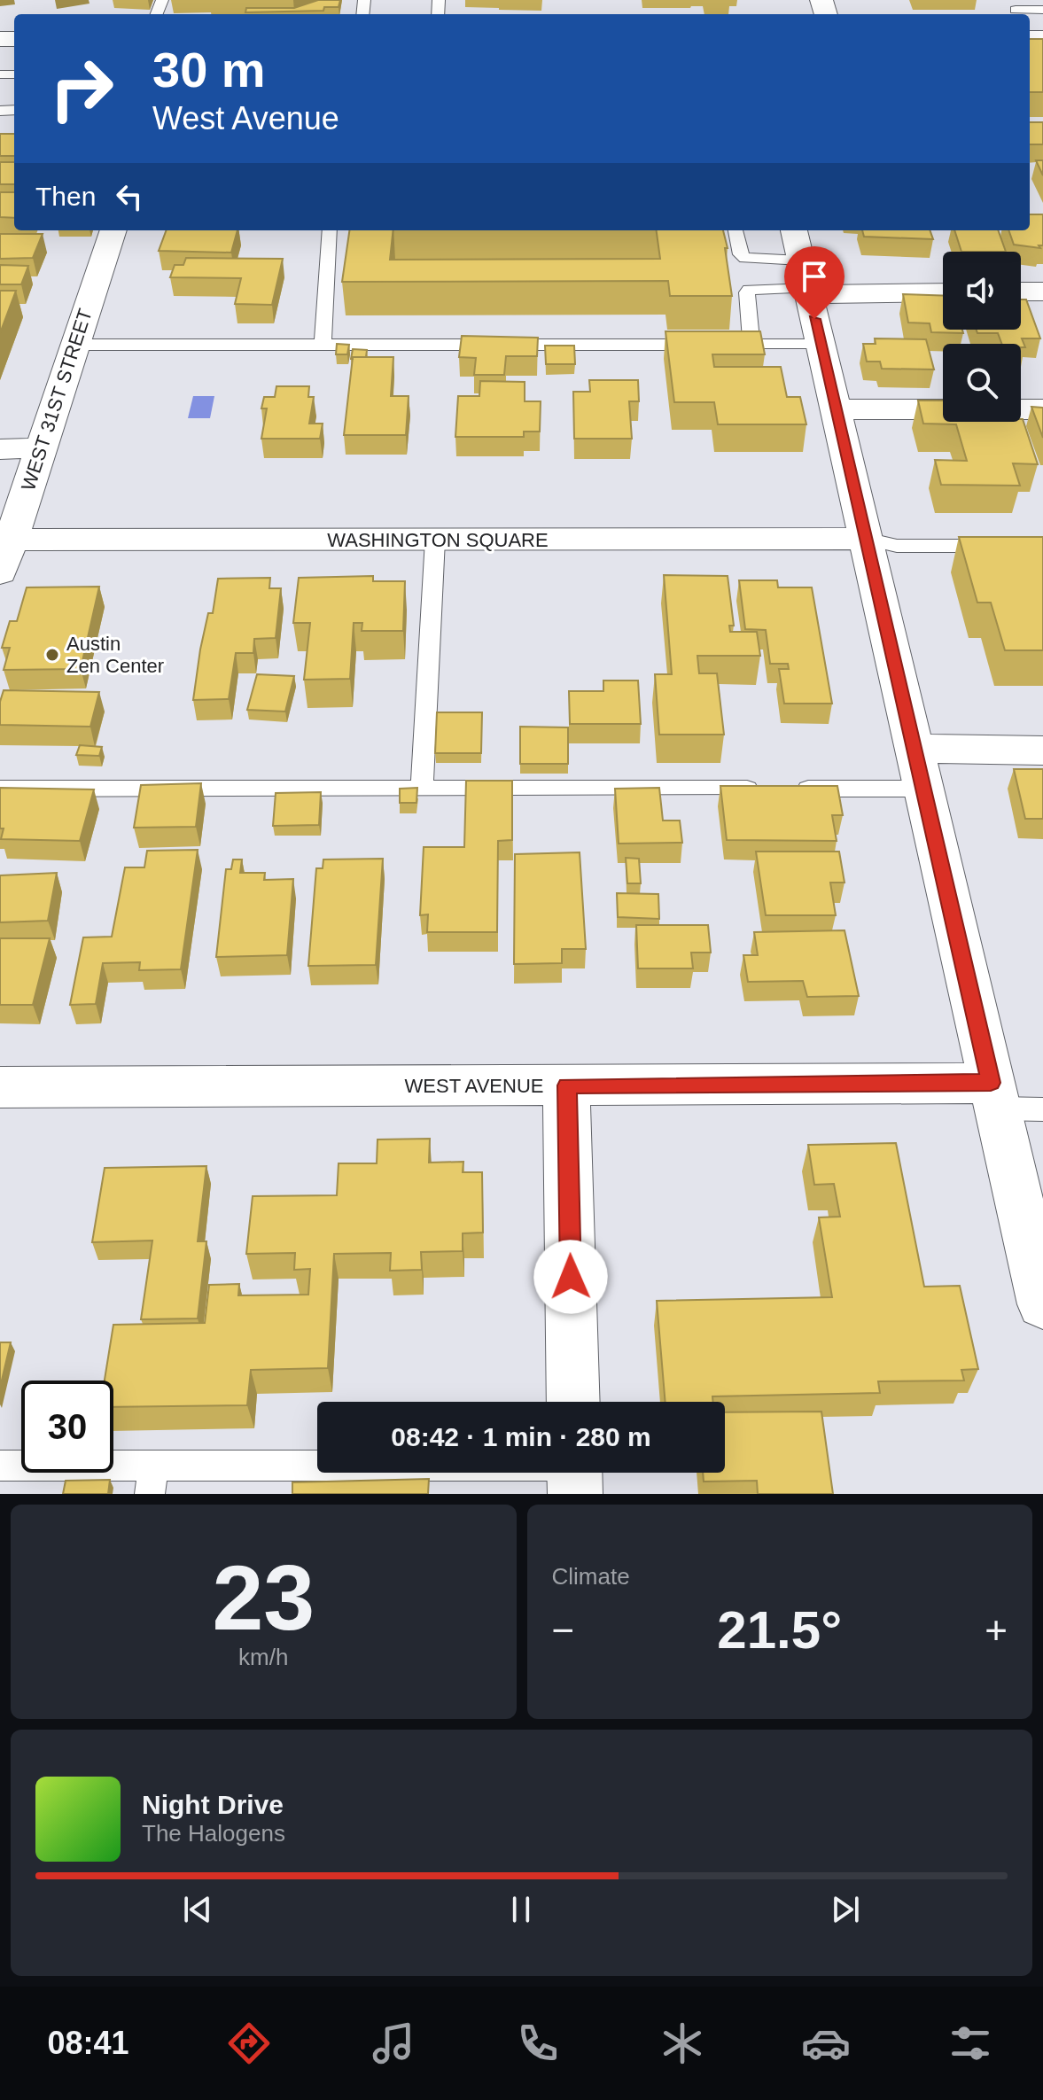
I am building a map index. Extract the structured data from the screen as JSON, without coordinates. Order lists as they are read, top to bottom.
{
  "streets": {
    "street": ["WEST 31ST STREET", "WASHINGTON SQUARE", "WEST AVENUE"]
  },
  "crossings": [
    ["WEST 31ST STREET", "WASHINGTON SQUARE"]
  ],
  "places": ["Austin Zen Center"],
  "page": {
    "turn": ["30 m", "West Avenue"],
    "then": "Then",
    "limit": "30",
    "trip": "08:42 · 1 min · 280 m",
    "tile": [
      ["23", "km/h"],
      "Climate"
    ],
    "heat": ["−", "21.5°", "+"],
    "song": ["Night Drive", "The Halogens"],
    "tabs": "08:41"
  }
}
